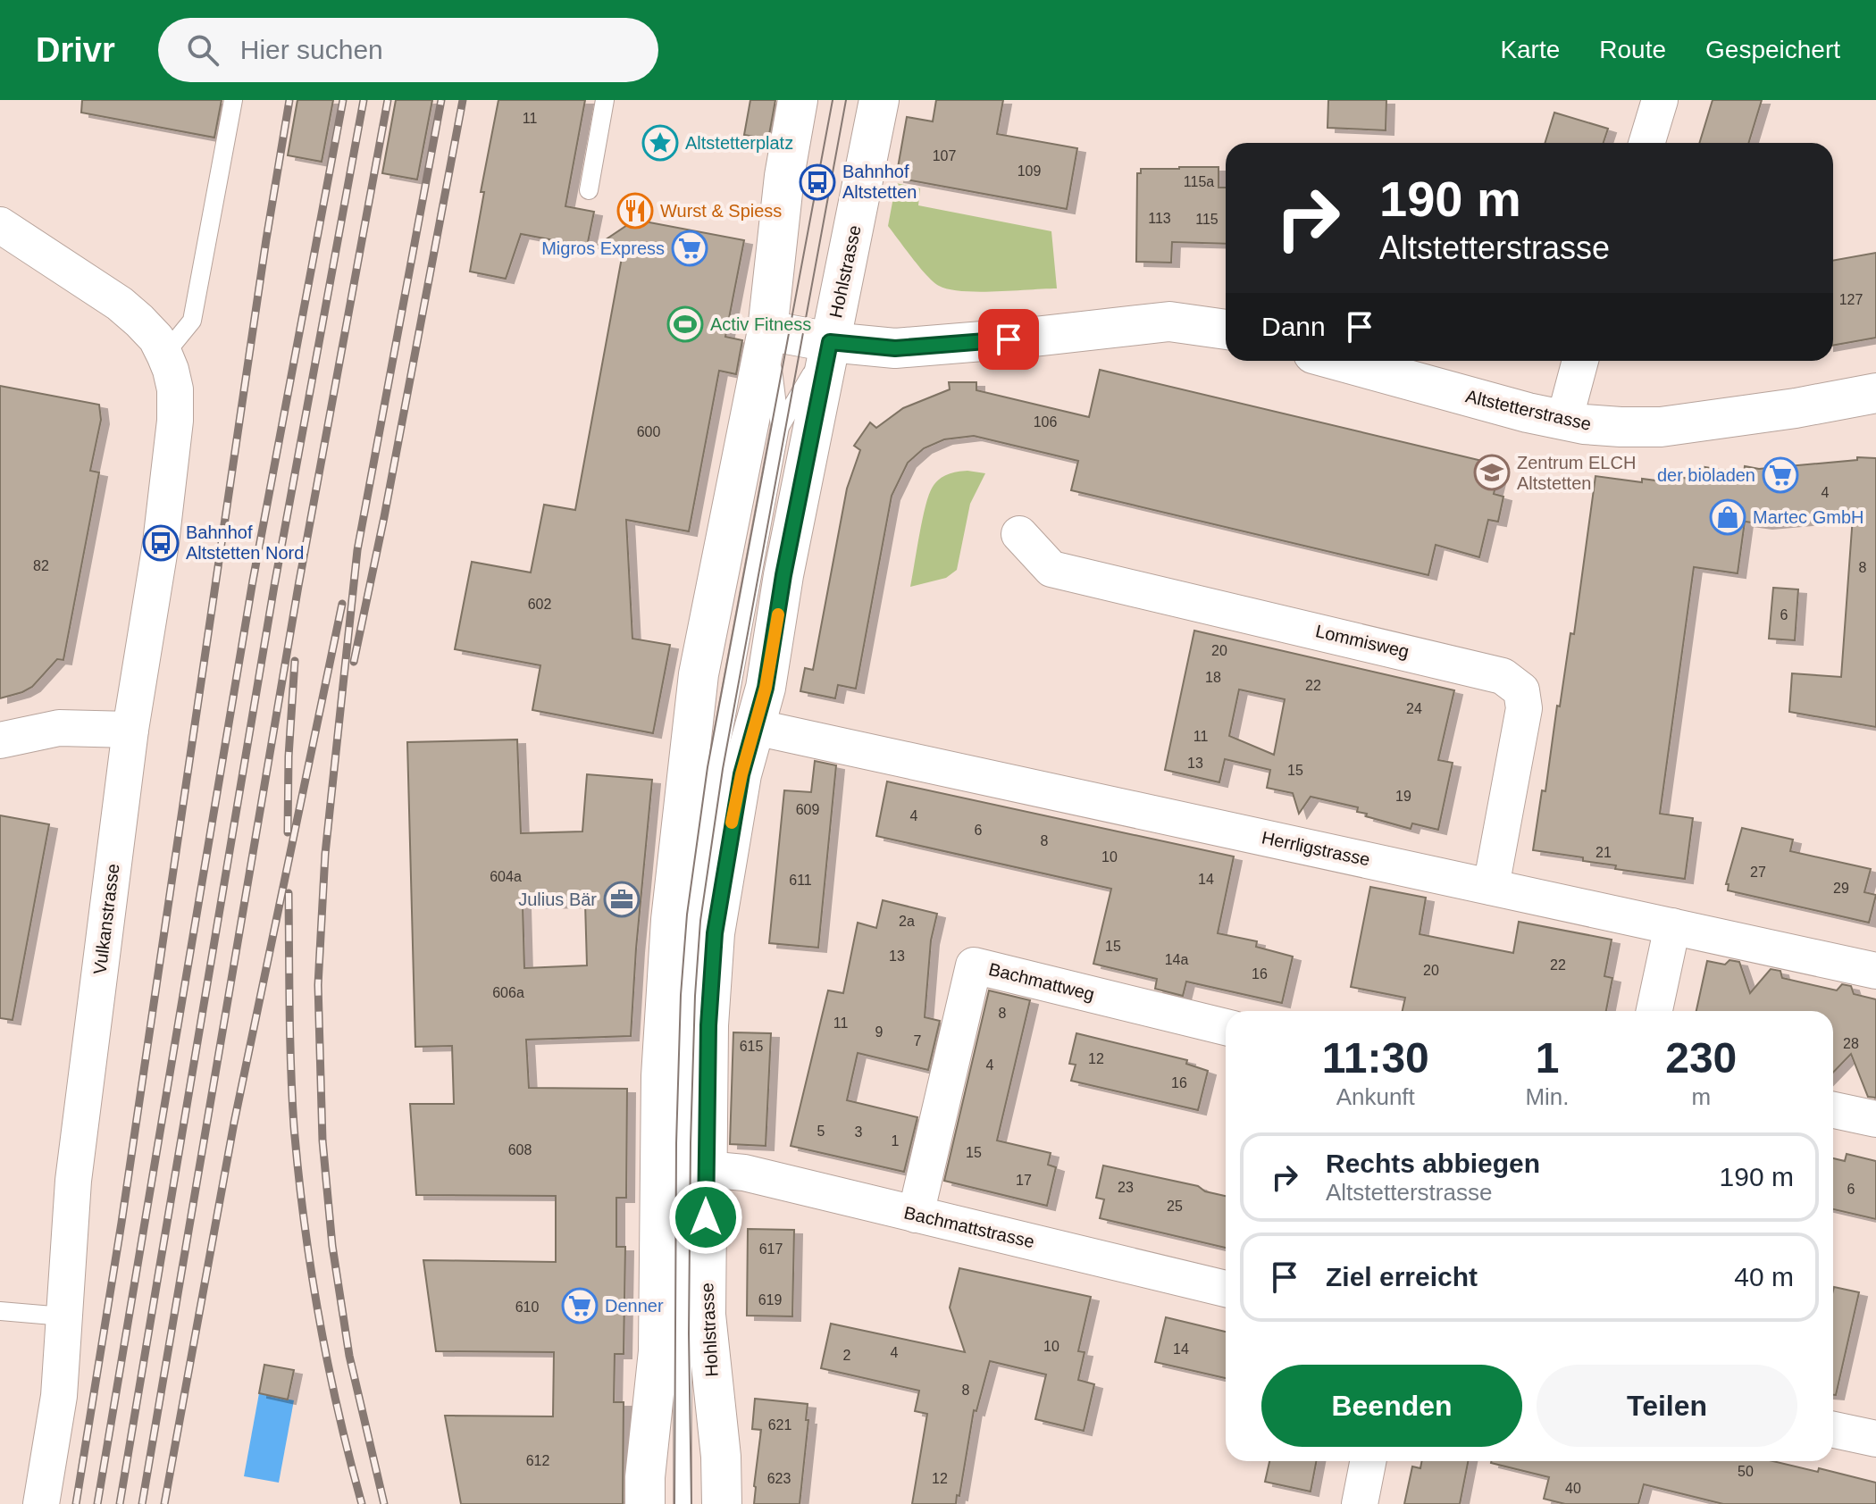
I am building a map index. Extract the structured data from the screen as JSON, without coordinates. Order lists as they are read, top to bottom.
{
  "streets": {
    "street": [
      "Hohlstrasse",
      "Altstetterstrasse",
      "Lommisweg",
      "Herrligstrasse",
      "Vulkanstrasse",
      "Bachmattweg",
      "Bachmattstrasse"
    ]
  },
  "crossings": [
    ["Hohlstrasse", "Herrligstrasse"],
    ["Hohlstrasse", "Bachmattstrasse"],
    ["Lommisweg", "Herrligstrasse"],
    ["Bachmattweg", "Bachmattstrasse"]
  ],
  "places": {
    "place": ["Altstetterplatz"],
    "bus stop": ["Bahnhof Altstetten", "Bahnhof Altstetten Nord"],
    "restaurant": ["Wurst & Spiess"],
    "supermarket": ["Migros Express", "der bioladen", "Denner"],
    "sports": ["Activ Fitness"],
    "school or university": ["Zentrum ELCH Altstetten"],
    "shop": ["Martec GmbH"],
    "office": ["Julius Bär"]
  },
  "house_numbers": [
    "11",
    "107",
    "109",
    "115a",
    "113",
    "115",
    "127",
    "106",
    "600",
    "4",
    "82",
    "8",
    "602",
    "6",
    "20",
    "18",
    "22",
    "24",
    "11",
    "13",
    "15",
    "19",
    "609",
    "4",
    "6",
    "8",
    "21",
    "10",
    "27",
    "604a",
    "14",
    "611",
    "29",
    "2a",
    "15",
    "13",
    "14a",
    "22",
    "20",
    "16",
    "606a",
    "8",
    "11",
    "9",
    "7",
    "28",
    "615",
    "12",
    "4",
    "16",
    "5",
    "3",
    "1",
    "608",
    "15",
    "17",
    "23",
    "6",
    "25",
    "617",
    "619",
    "610",
    "10",
    "14",
    "4",
    "2",
    "8",
    "621",
    "612",
    "50",
    "623",
    "12",
    "40"
  ],
  "page": {
    "header": "Drivr",
    "search": "Hier suchen",
    "nav": ["Karte", "Route", "Gespeichert"],
    "turn": ["190 m", "Altstetterstrasse"],
    "then": "Dann",
    "eta": [
      "11:30",
      "Ankunft",
      "1",
      "Min.",
      "230",
      "m"
    ],
    "list": [
      {
        "name": "Rechts abbiegen",
        "note": "Altstetterstrasse",
        "value": "190 m"
      },
      {
        "name": "Ziel erreicht",
        "value": "40 m"
      }
    ],
    "buttons": ["Beenden", "Teilen"]
  }
}
